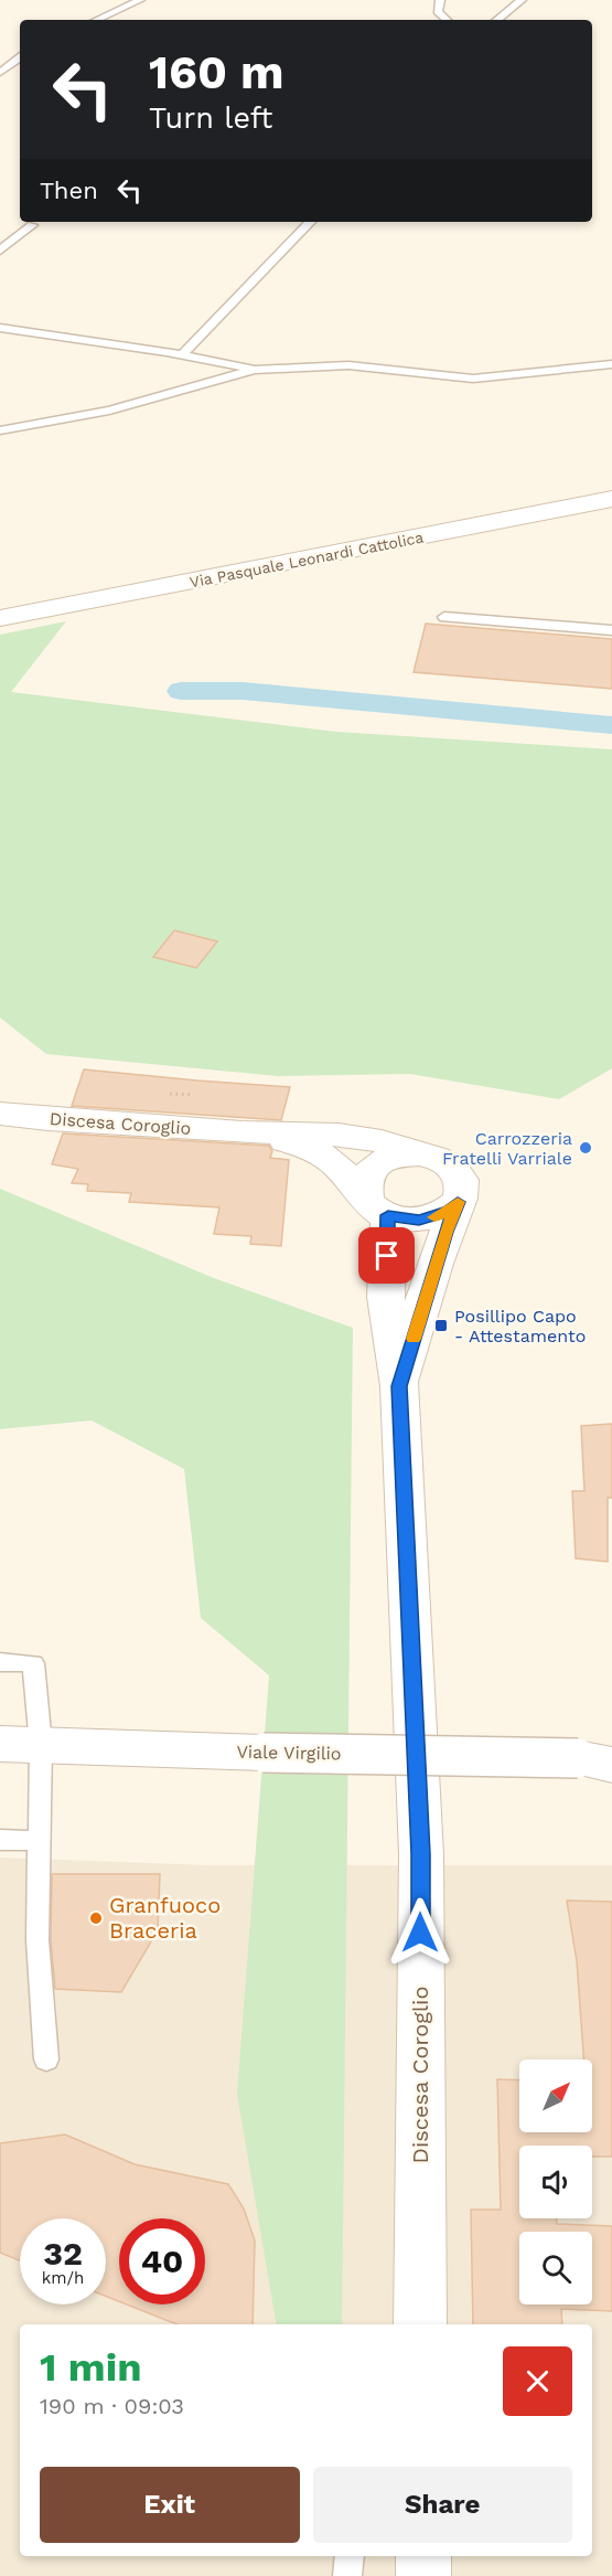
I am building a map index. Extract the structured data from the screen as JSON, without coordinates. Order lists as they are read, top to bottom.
{
  "streets": {
    "street": ["Via Pasquale Leonardi Cattolica", "Discesa Coroglio", "Viale Virgilio"]
  },
  "places": {
    "other": ["Carrozzeria Fratelli Varriale", "Granfuoco Braceria"],
    "transit": ["Posillipo Capo - Attestamento"]
  },
  "north": "top right",
  "page": {
    "turn": ["160 m", "Turn left"],
    "then": "Then",
    "speed": "32 km/h",
    "limit": "40",
    "heading": ["1 min", "190 m · 09:03"],
    "buttons": ["Exit", "Share"]
  }
}
